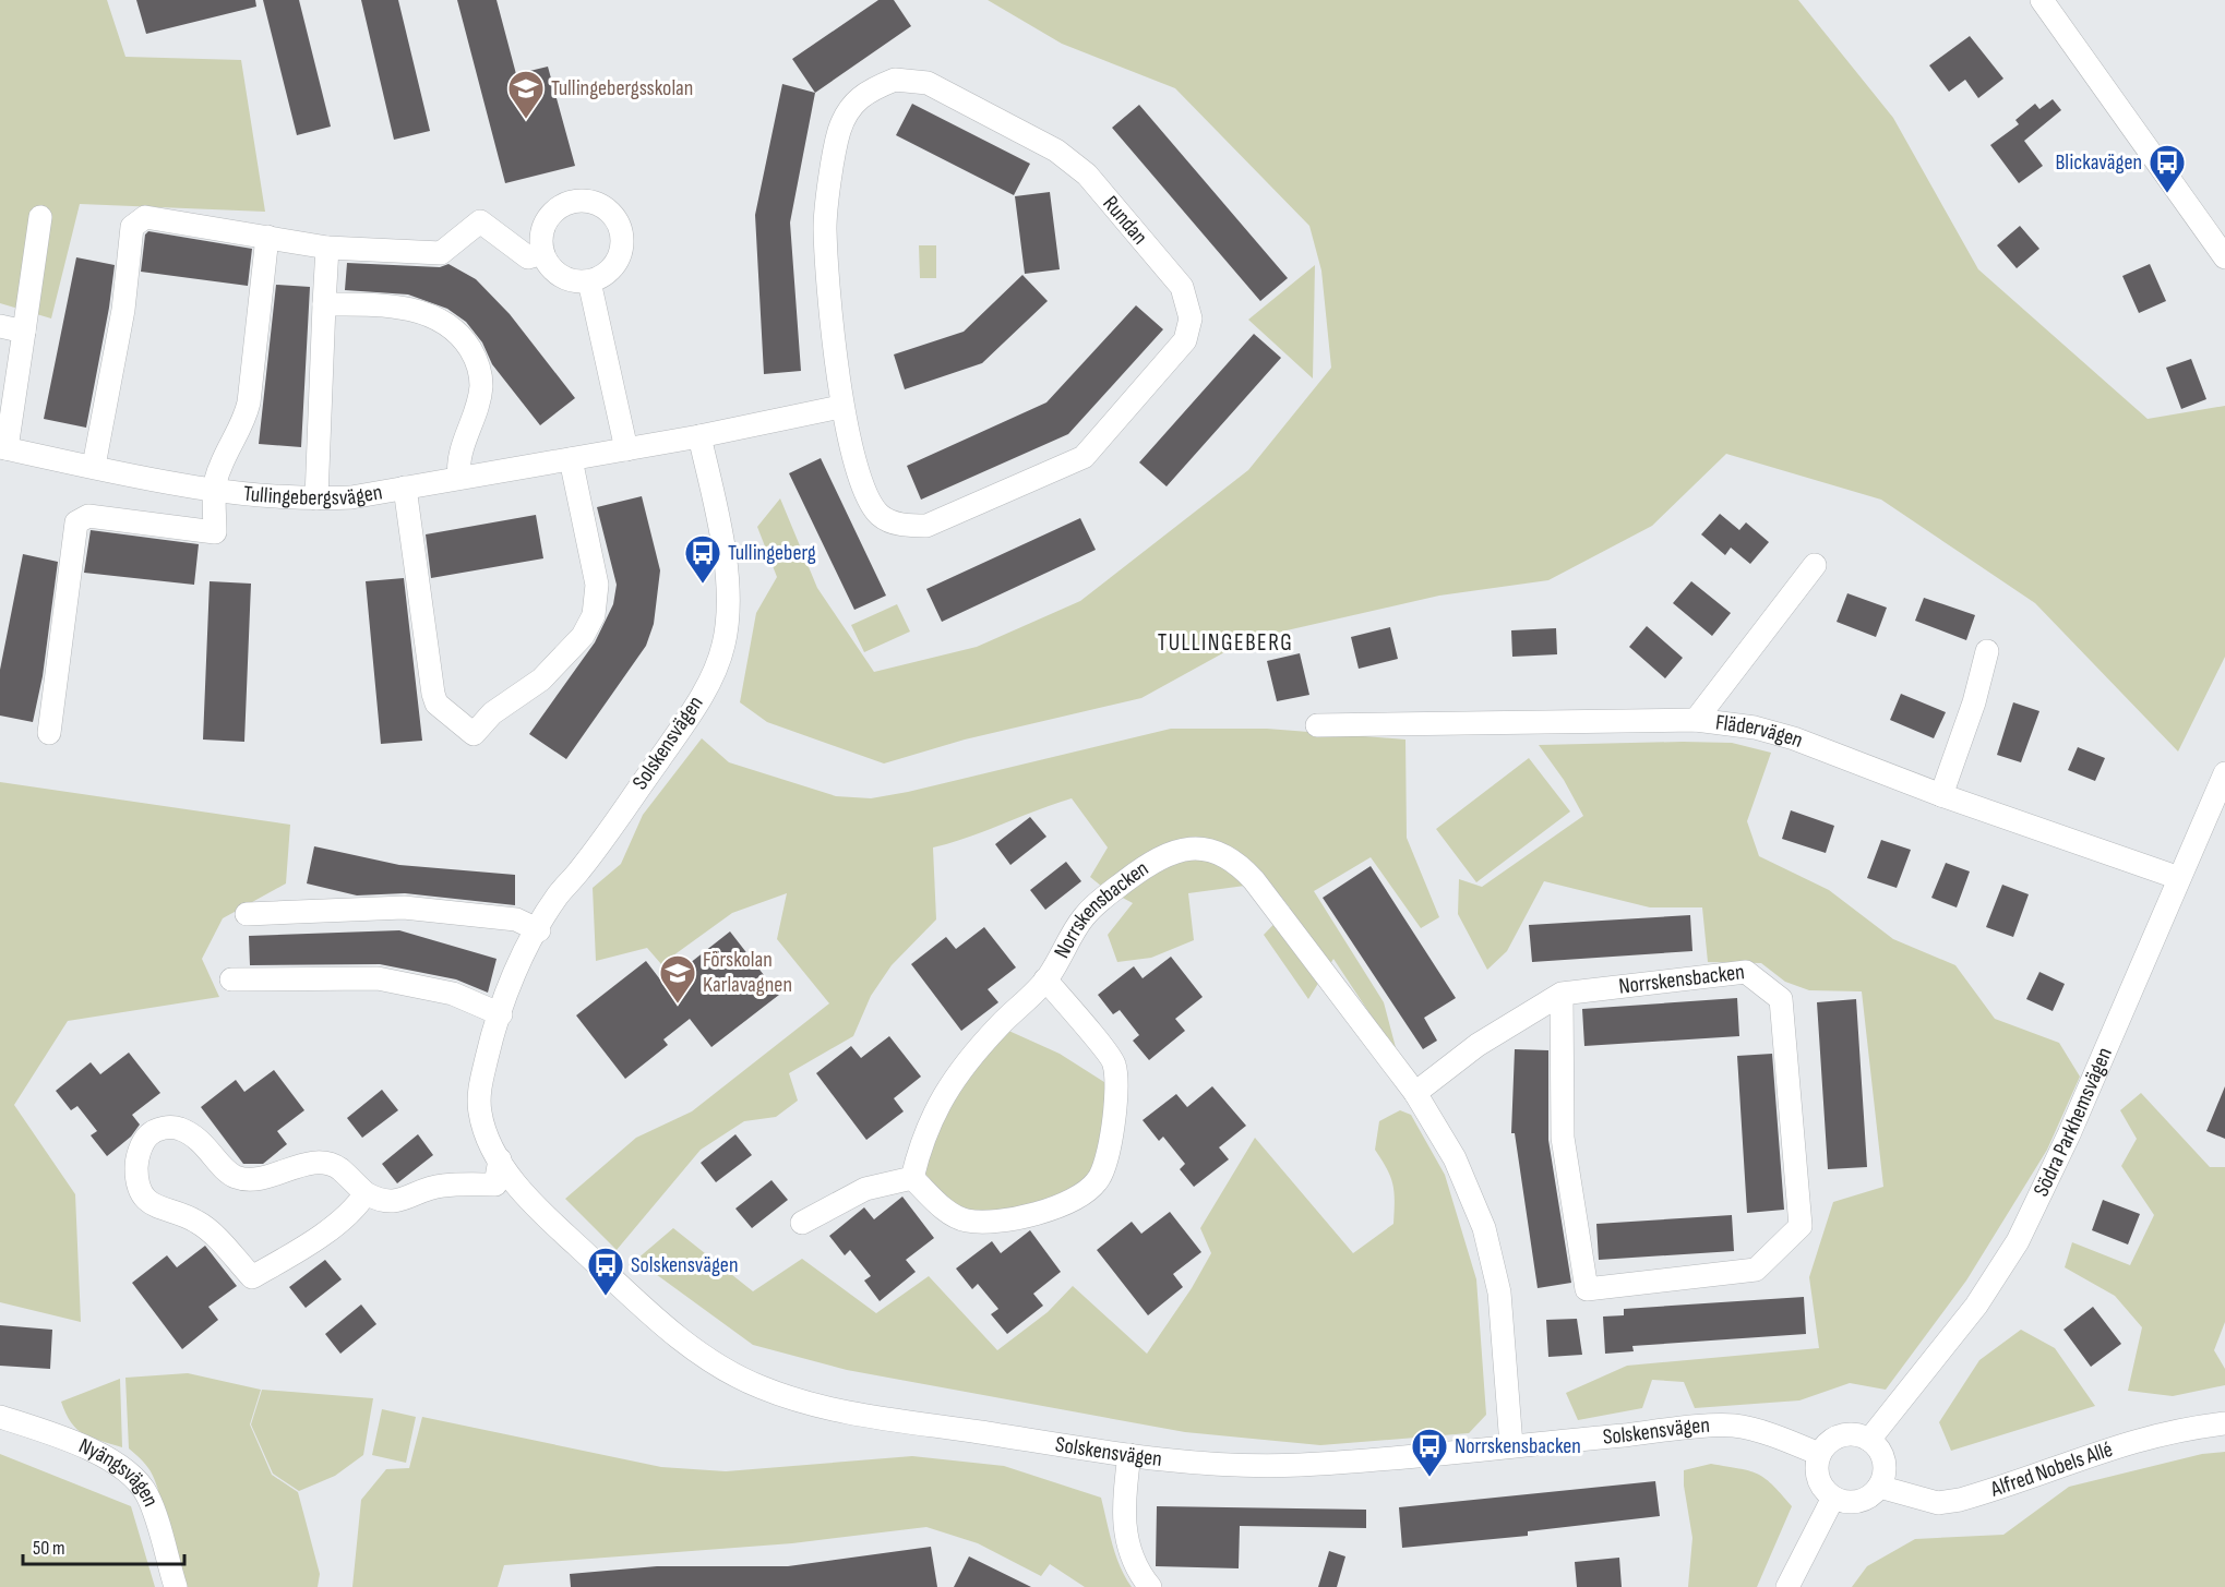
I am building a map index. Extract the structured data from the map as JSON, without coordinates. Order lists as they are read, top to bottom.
{
  "streets": {
    "street": [
      "Rundan",
      "Tullingebergsvägen",
      "Flädervägen",
      "Solskensvägen",
      "Norrskensbacken",
      "Södra Parkhemsvägen",
      "Alfred Nobels Allé",
      "Nyängsvägen"
    ]
  },
  "crossings": [
    ["Rundan", "Tullingebergsvägen"],
    ["Tullingebergsvägen", "Solskensvägen"],
    ["Flädervägen", "Södra Parkhemsvägen"],
    ["Solskensvägen", "Norrskensbacken"],
    ["Solskensvägen", "Södra Parkhemsvägen"],
    ["Solskensvägen", "Alfred Nobels Allé"],
    ["Södra Parkhemsvägen", "Alfred Nobels Allé"]
  ],
  "districts": ["TULLINGEBERG"],
  "places": {
    "school or university": ["Tullingebergsskolan", "Förskolan Karlavagnen"],
    "bus stop": [
      "Blickavägen",
      "Tullingeberg",
      "Solskensvägen",
      "Norrskensbacken"
    ]
  },
  "scale_bar": "50 m"
}
